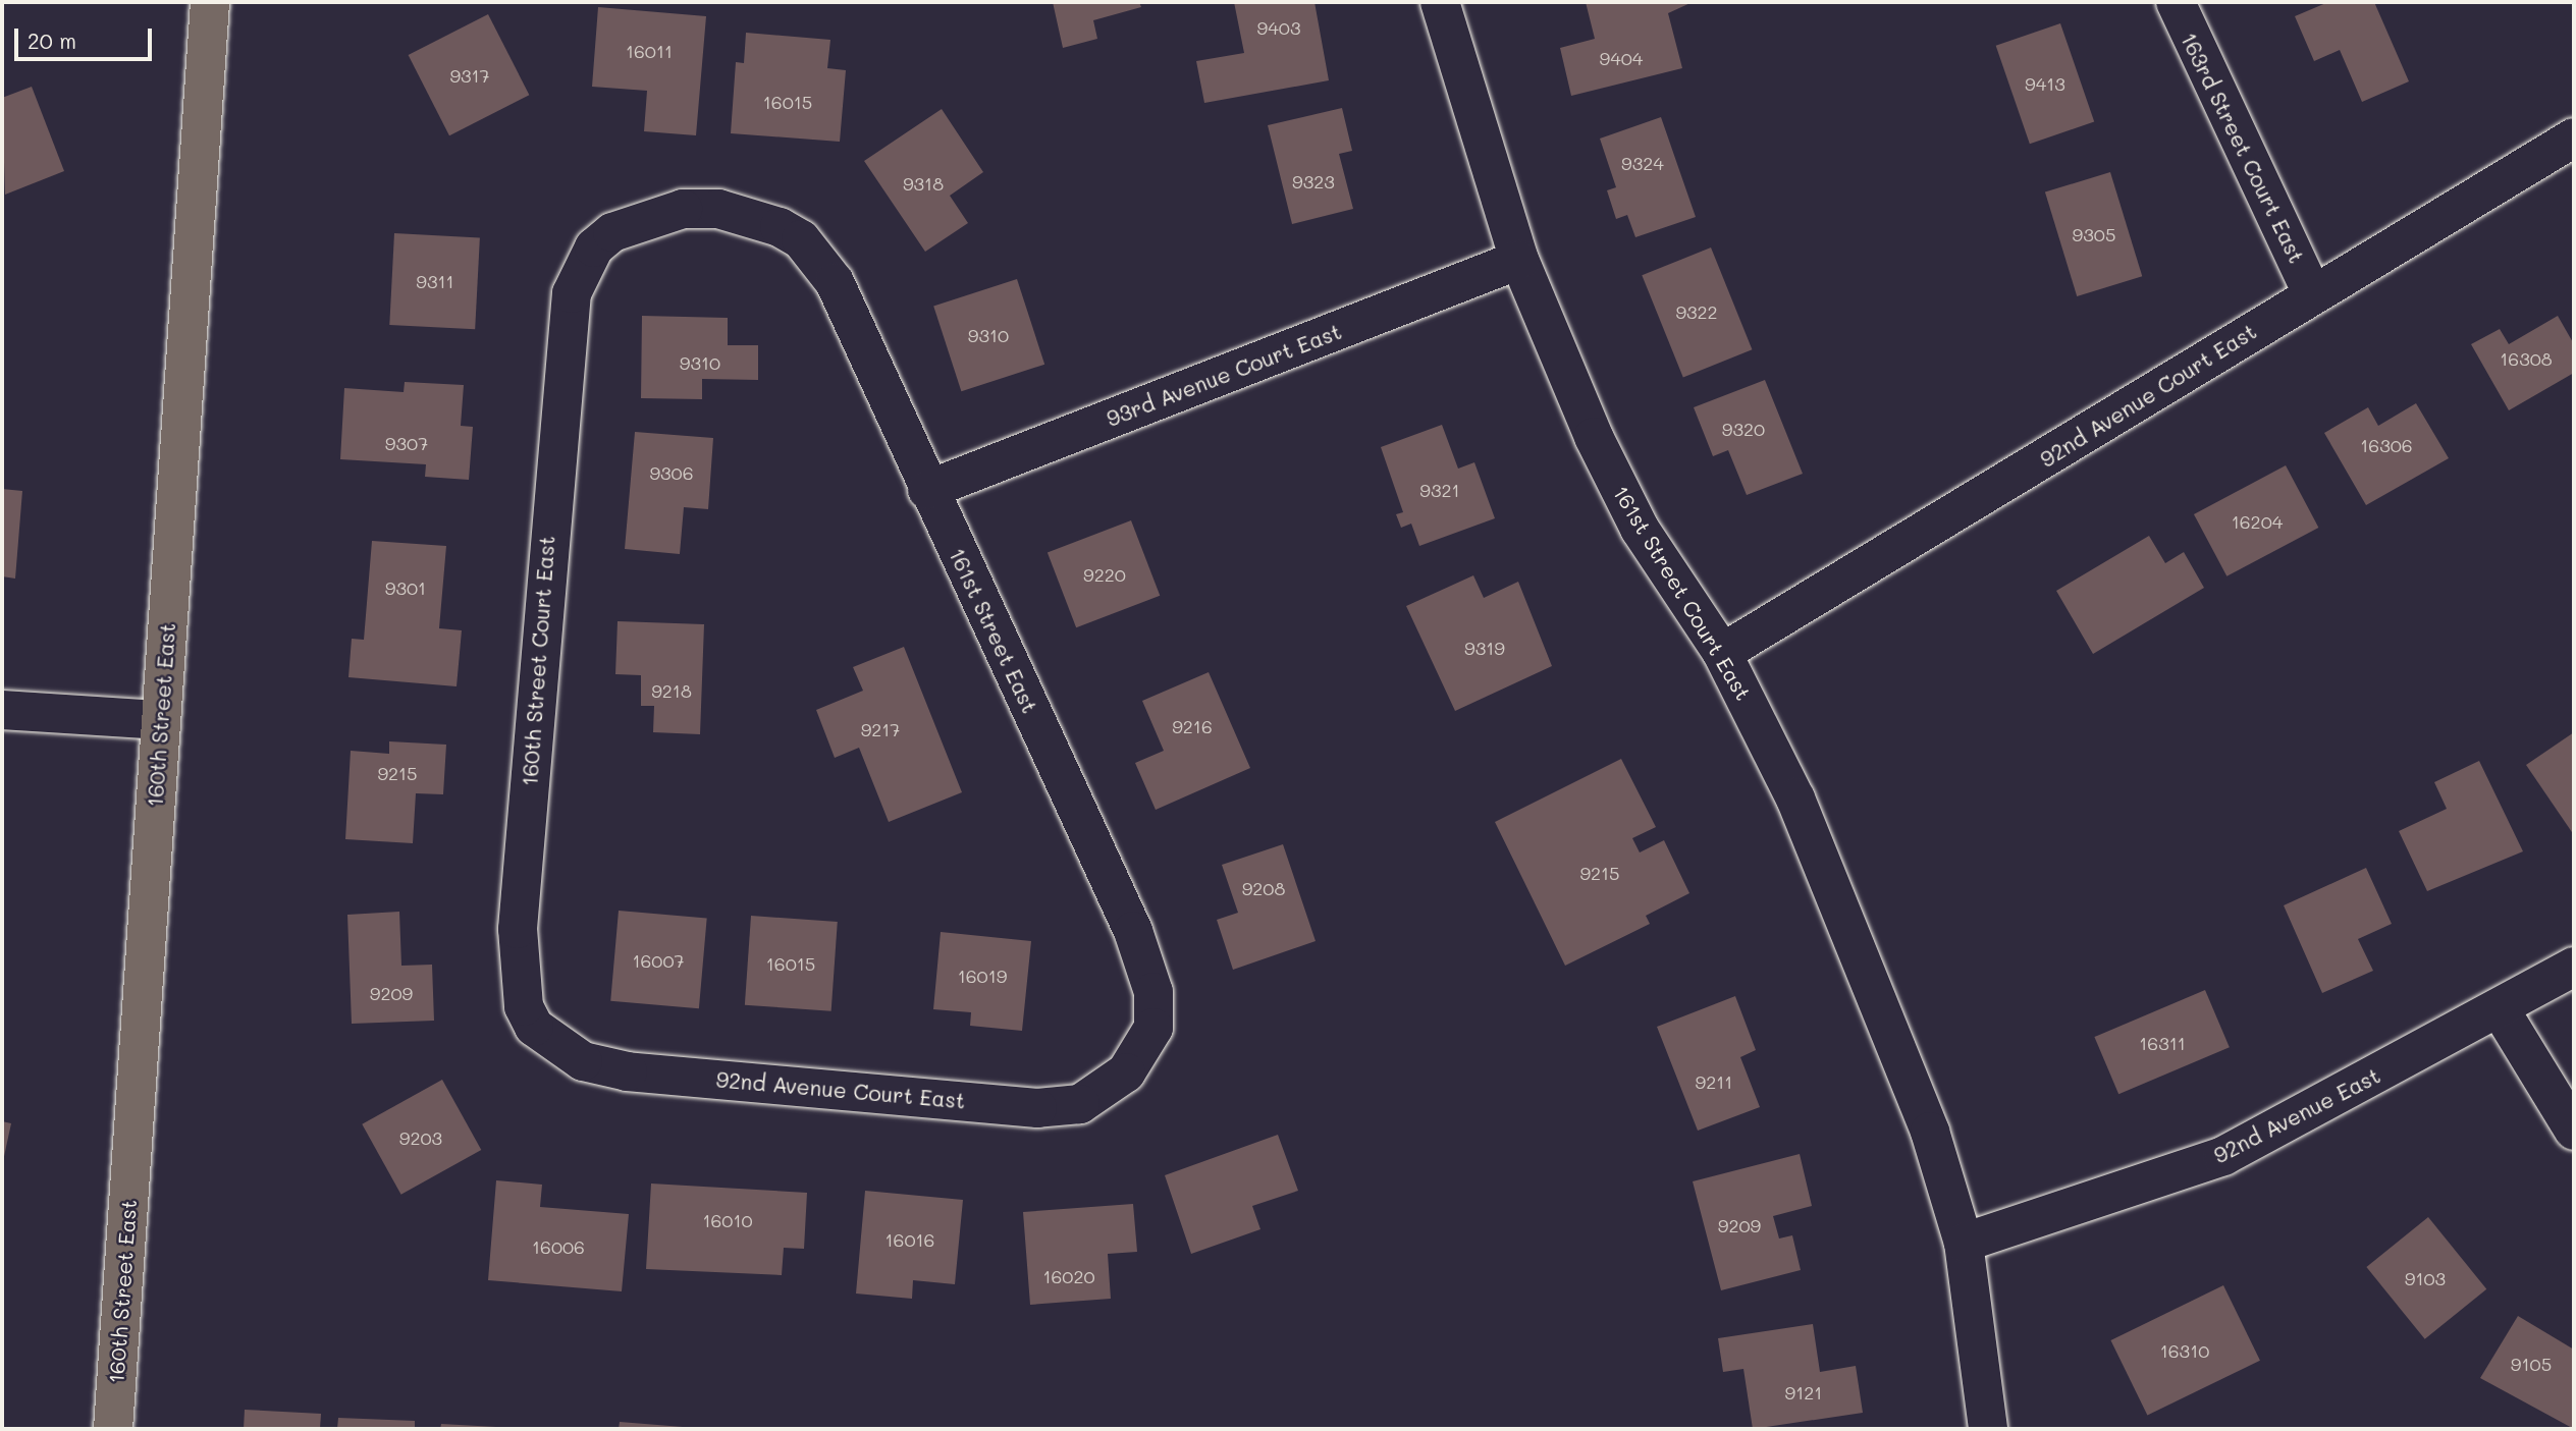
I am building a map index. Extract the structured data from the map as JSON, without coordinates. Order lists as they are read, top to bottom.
{
  "streets": {
    "main road": ["160th Street East"],
    "street": [
      "163rd Street Court East",
      "93rd Avenue Court East",
      "92nd Avenue Court East",
      "161st Street Court East",
      "161st Street East",
      "160th Street Court East",
      "92nd Avenue East"
    ]
  },
  "crossings": [
    ["163rd Street Court East", "92nd Avenue Court East"],
    ["93rd Avenue Court East", "161st Street Court East"],
    ["93rd Avenue Court East", "161st Street East"],
    ["92nd Avenue Court East", "161st Street Court East"],
    ["92nd Avenue Court East", "161st Street East"],
    ["92nd Avenue Court East", "160th Street Court East"],
    ["161st Street Court East", "92nd Avenue East"],
    ["161st Street East", "160th Street Court East"]
  ],
  "house_numbers": [
    "9403",
    "16011",
    "9404",
    "9317",
    "9413",
    "16015",
    "9324",
    "9323",
    "9318",
    "9305",
    "9311",
    "9322",
    "9310",
    "16308",
    "9310",
    "9320",
    "9307",
    "16306",
    "9306",
    "9321",
    "16204",
    "9220",
    "9301",
    "9319",
    "9218",
    "9216",
    "9217",
    "9215",
    "9215",
    "9208",
    "16007",
    "16015",
    "16019",
    "9209",
    "16311",
    "9211",
    "9203",
    "16010",
    "9209",
    "16016",
    "16006",
    "16020",
    "9103",
    "16310",
    "9105",
    "9121"
  ],
  "scale_bar": "20 m"
}
